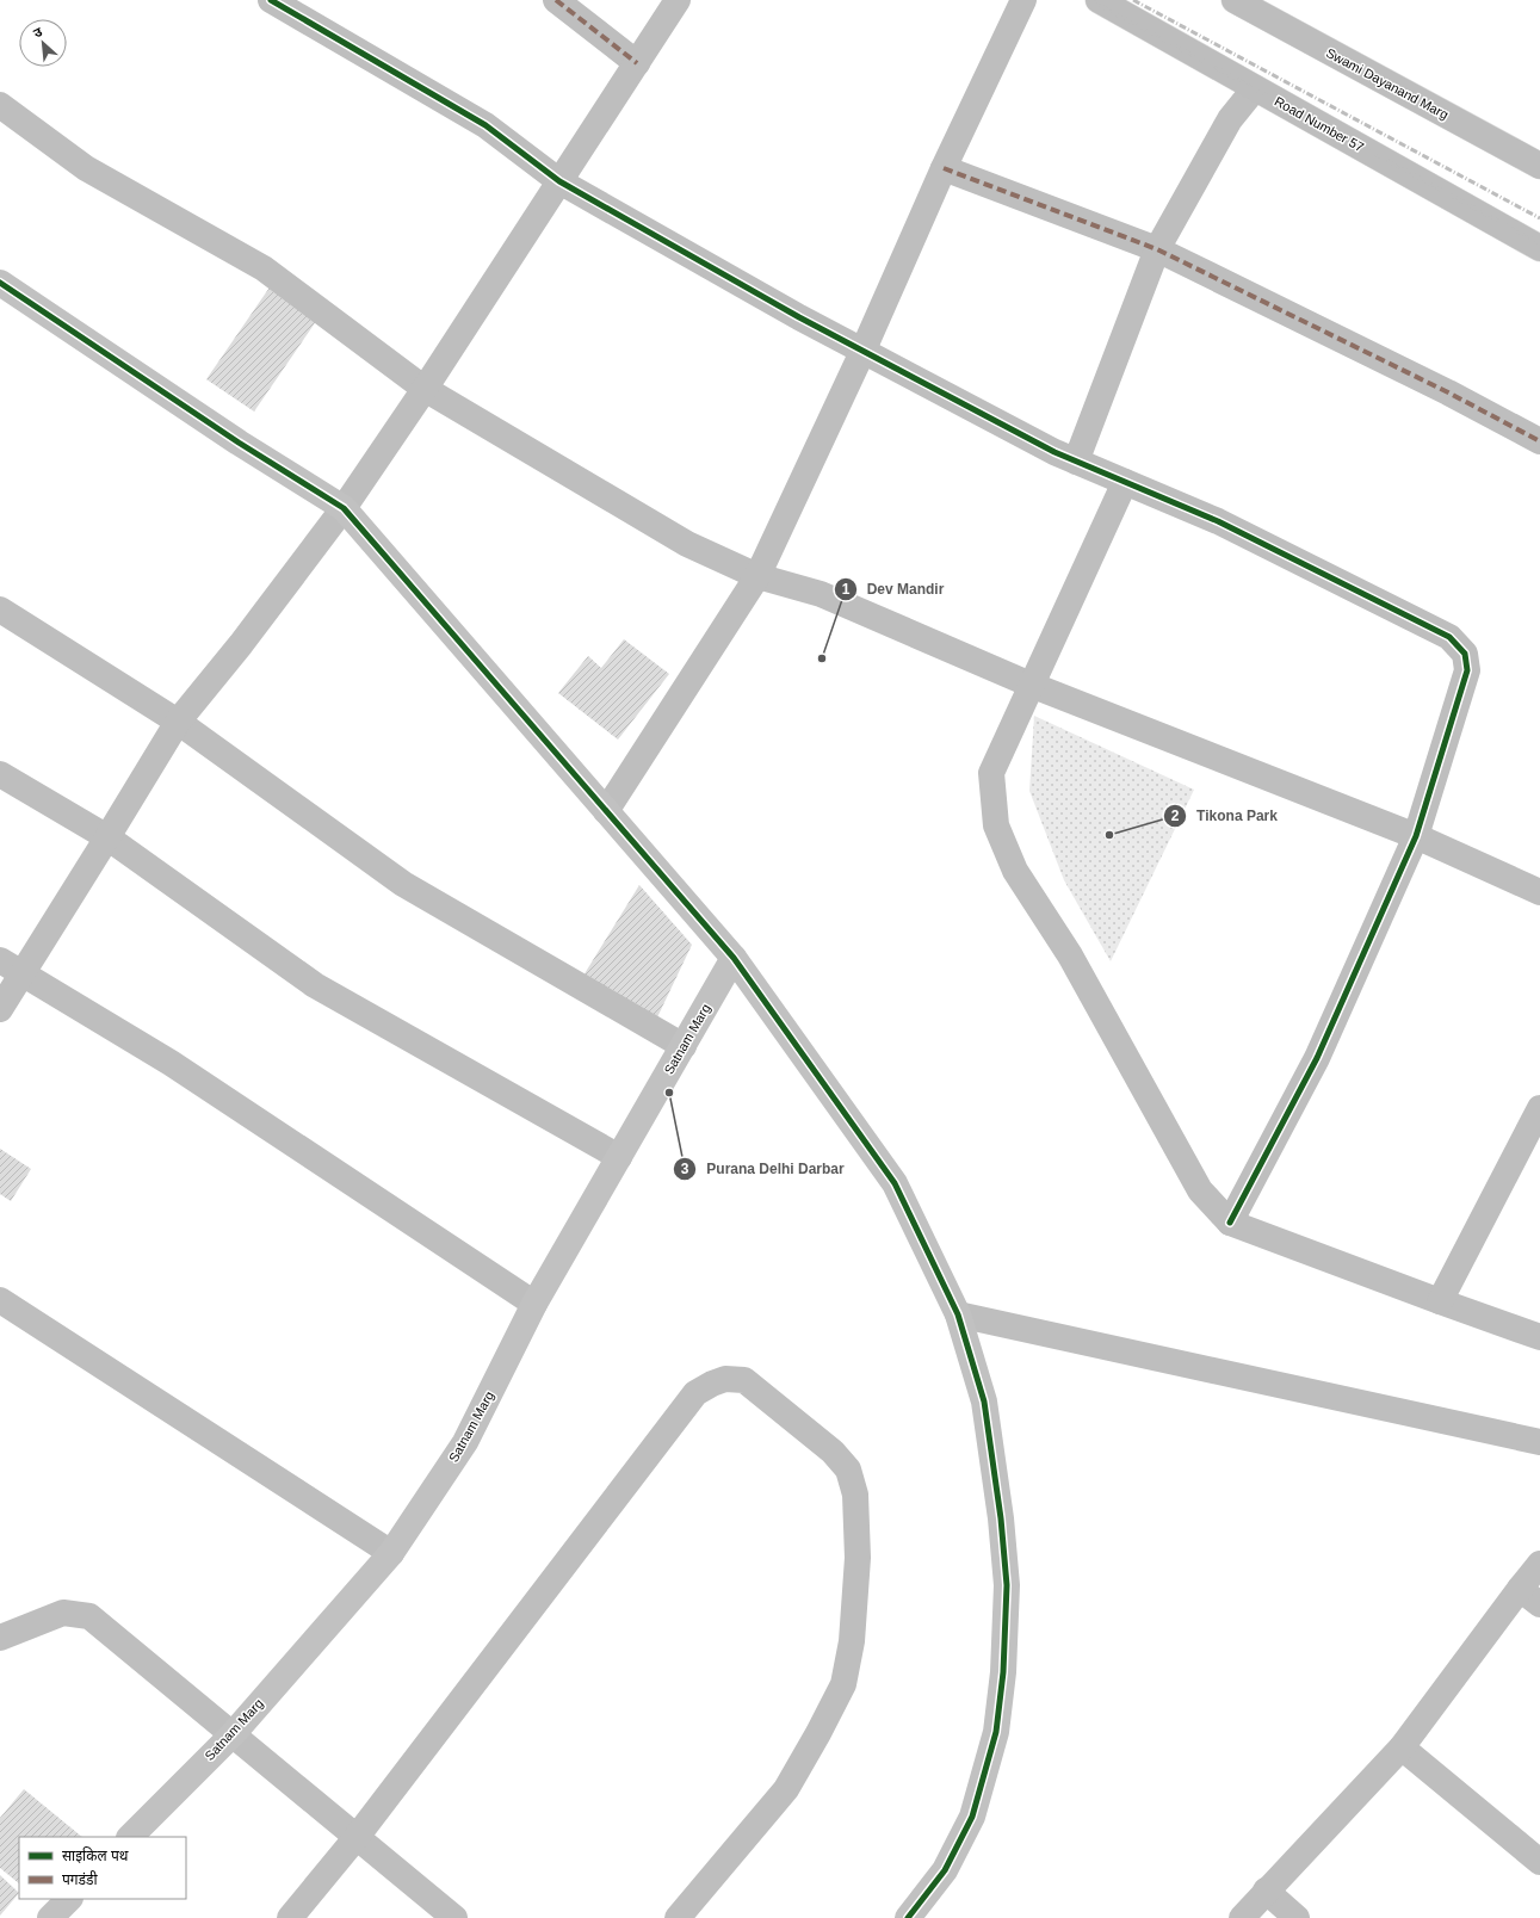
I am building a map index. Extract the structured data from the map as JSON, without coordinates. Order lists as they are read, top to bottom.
{
  "streets": {
    "main road": ["Swami Dayanand Marg", "Road Number 57"],
    "street": ["Satnam Marg"]
  },
  "places": ["Dev Mandir", "Tikona Park", "Purana Delhi Darbar"],
  "legend": ["साइकिल पथ", "पगडंडी"],
  "north": "top left"
}
